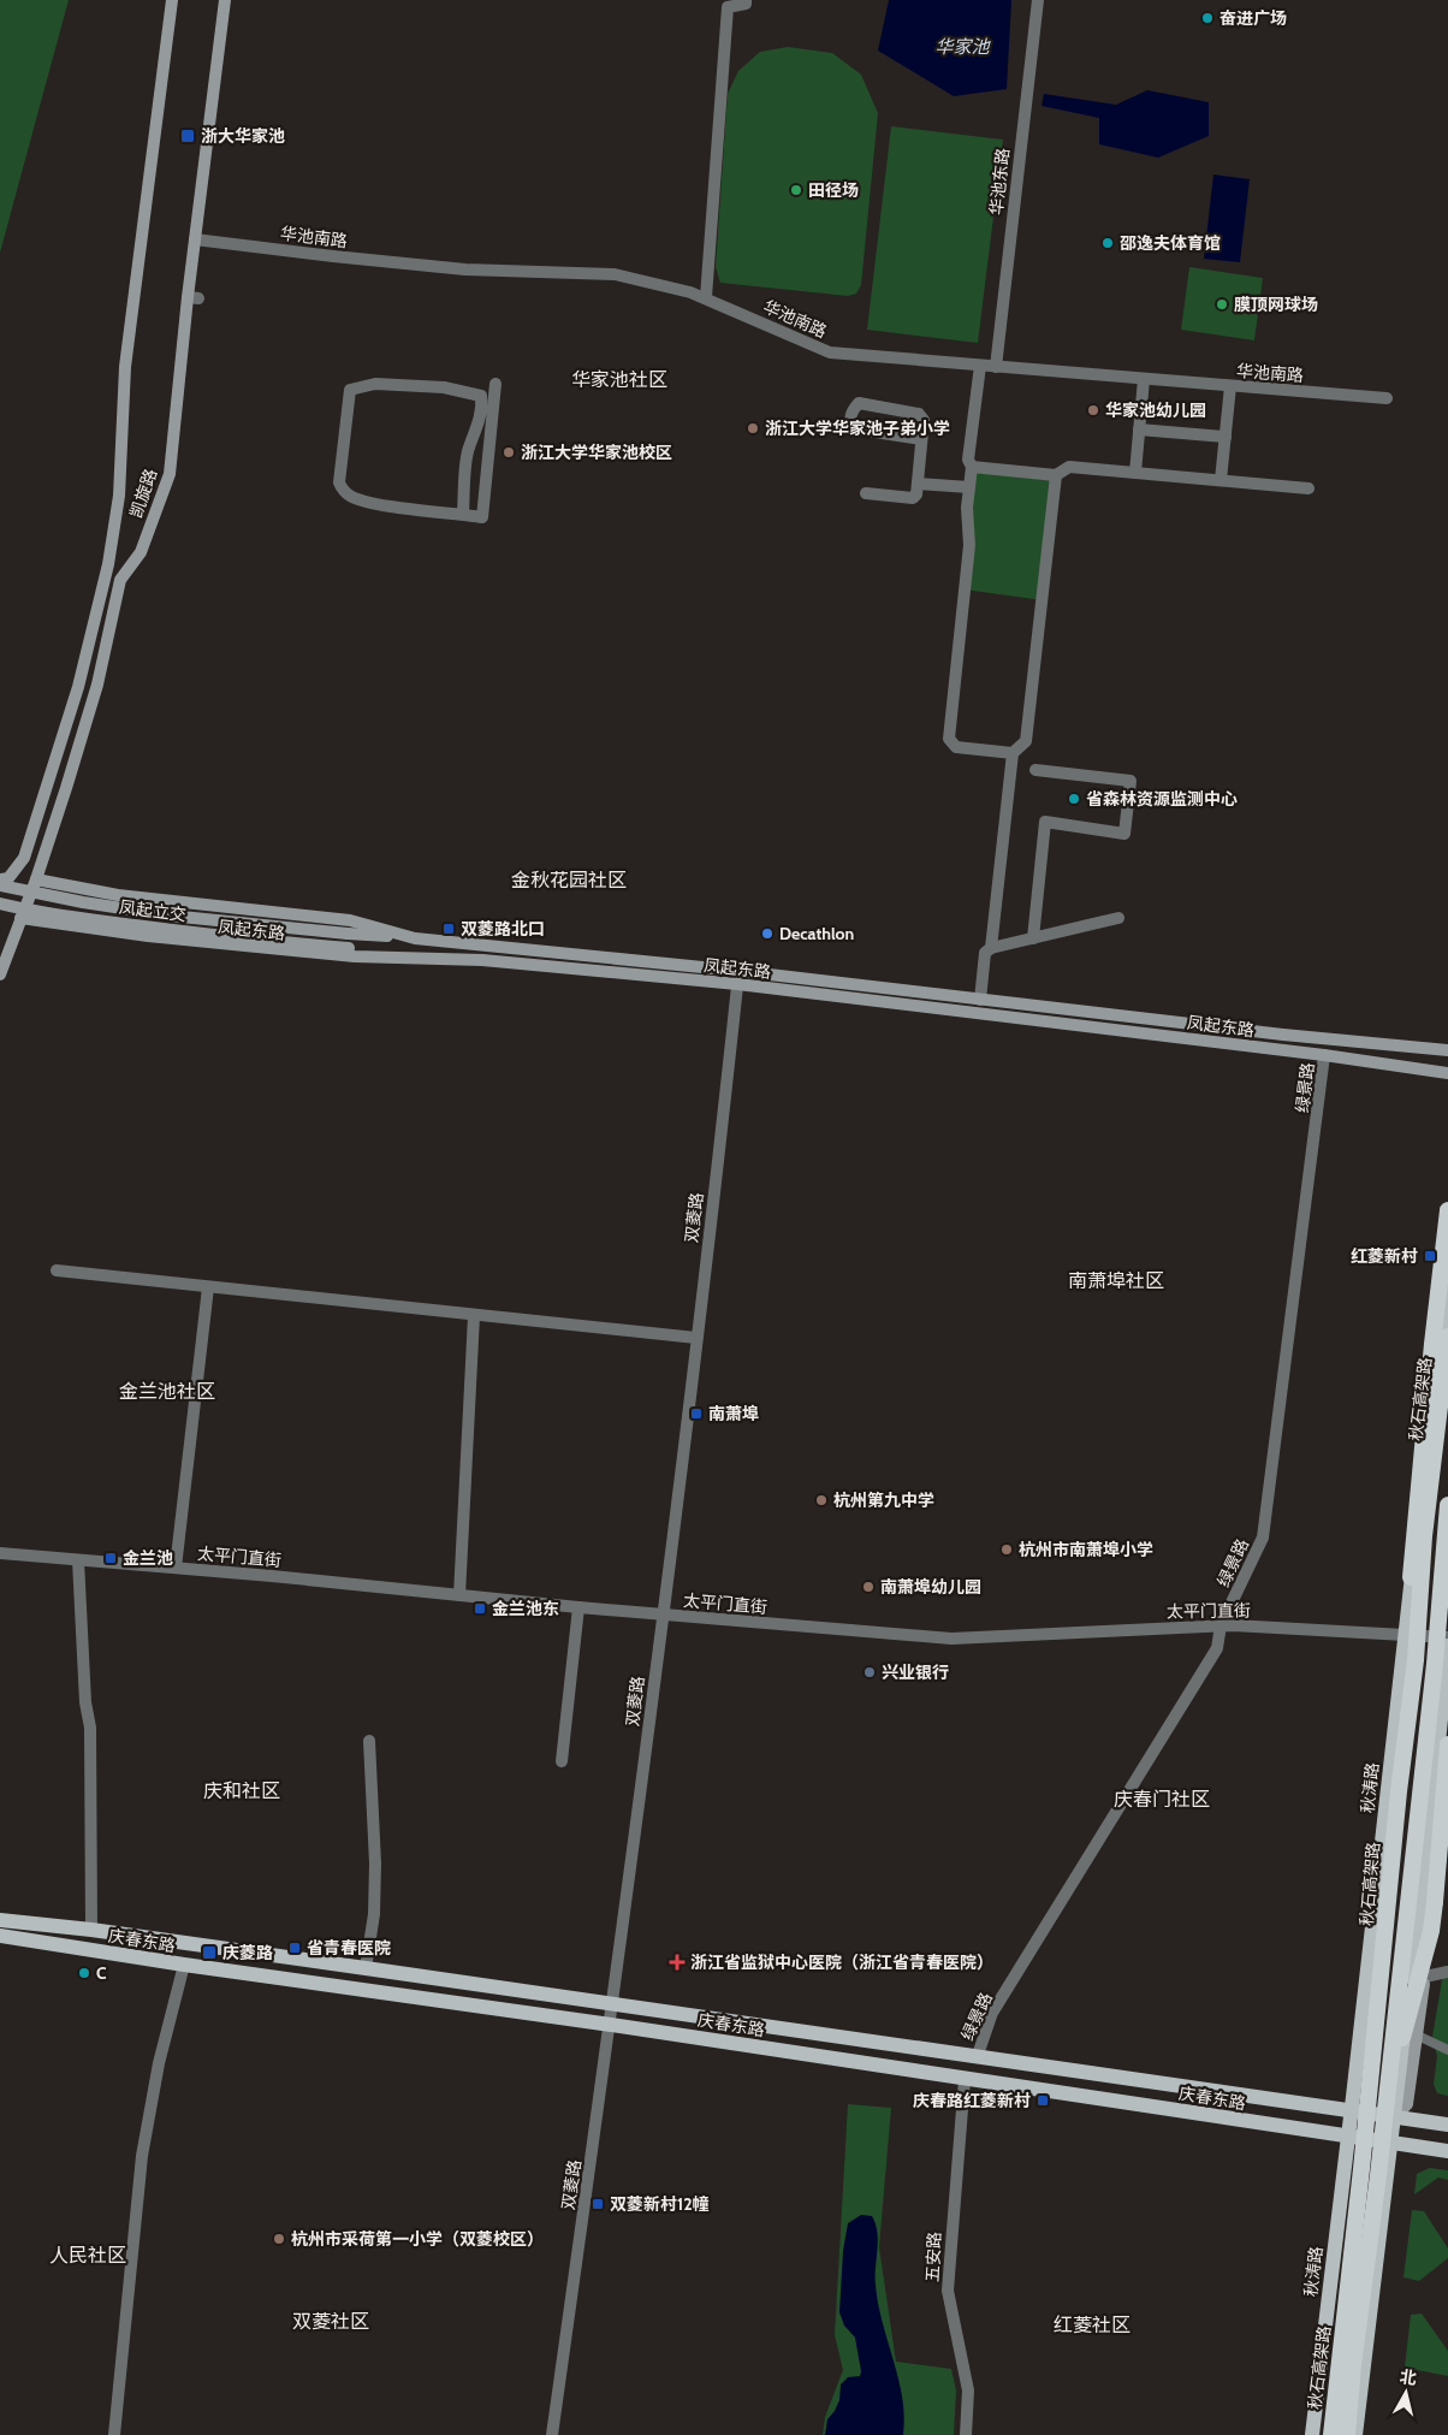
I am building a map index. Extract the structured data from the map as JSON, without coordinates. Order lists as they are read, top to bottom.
{
  "streets": {
    "highway": ["秋石高架路"],
    "main road": [
      "凯旋路",
      "凤起立交",
      "凤起东路",
      "秋涛路",
      "庆春东路"
    ],
    "street": [
      "华池东路",
      "华池南路",
      "绿景路",
      "双菱路",
      "太平门直街",
      "五安路"
    ]
  },
  "crossings": [
    ["华池东路", "华池南路"],
    ["华池南路", "凯旋路"],
    ["凯旋路", "凤起东路"],
    ["凤起立交", "凤起东路"],
    ["凤起东路", "绿景路"],
    ["凤起东路", "双菱路"],
    ["绿景路", "太平门直街"],
    ["绿景路", "庆春东路"],
    ["双菱路", "太平门直街"],
    ["双菱路", "庆春东路"],
    ["太平门直街", "秋涛路"],
    ["秋涛路", "庆春东路"],
    ["庆春东路", "五安路"]
  ],
  "districts": [
    "华家池社区",
    "金秋花园社区",
    "南萧埠社区",
    "金兰池社区",
    "庆和社区",
    "庆春门社区",
    "人民社区",
    "双菱社区",
    "红菱社区"
  ],
  "water": ["华家池"],
  "places": {
    "other": [
      "奋进广场",
      "田径场",
      "邵逸夫体育馆",
      "膜顶网球场",
      "华家池幼儿园",
      "浙江大学华家池子弟小学",
      "浙江大学华家池校区",
      "省森林资源监测中心",
      "Decathlon",
      "杭州第九中学",
      "杭州市南萧埠小学",
      "南萧埠幼儿园",
      "兴业银行",
      "C",
      "杭州市采荷第一小学（双菱校区）"
    ],
    "transit": [
      "浙大华家池",
      "双菱路北口",
      "红菱新村",
      "南萧埠",
      "金兰池",
      "金兰池东",
      "省青春医院",
      "庆菱路",
      "庆春路红菱新村",
      "双菱新村12幢"
    ],
    "health": ["浙江省监狱中心医院（浙江省青春医院）"]
  },
  "north": "top"
}
